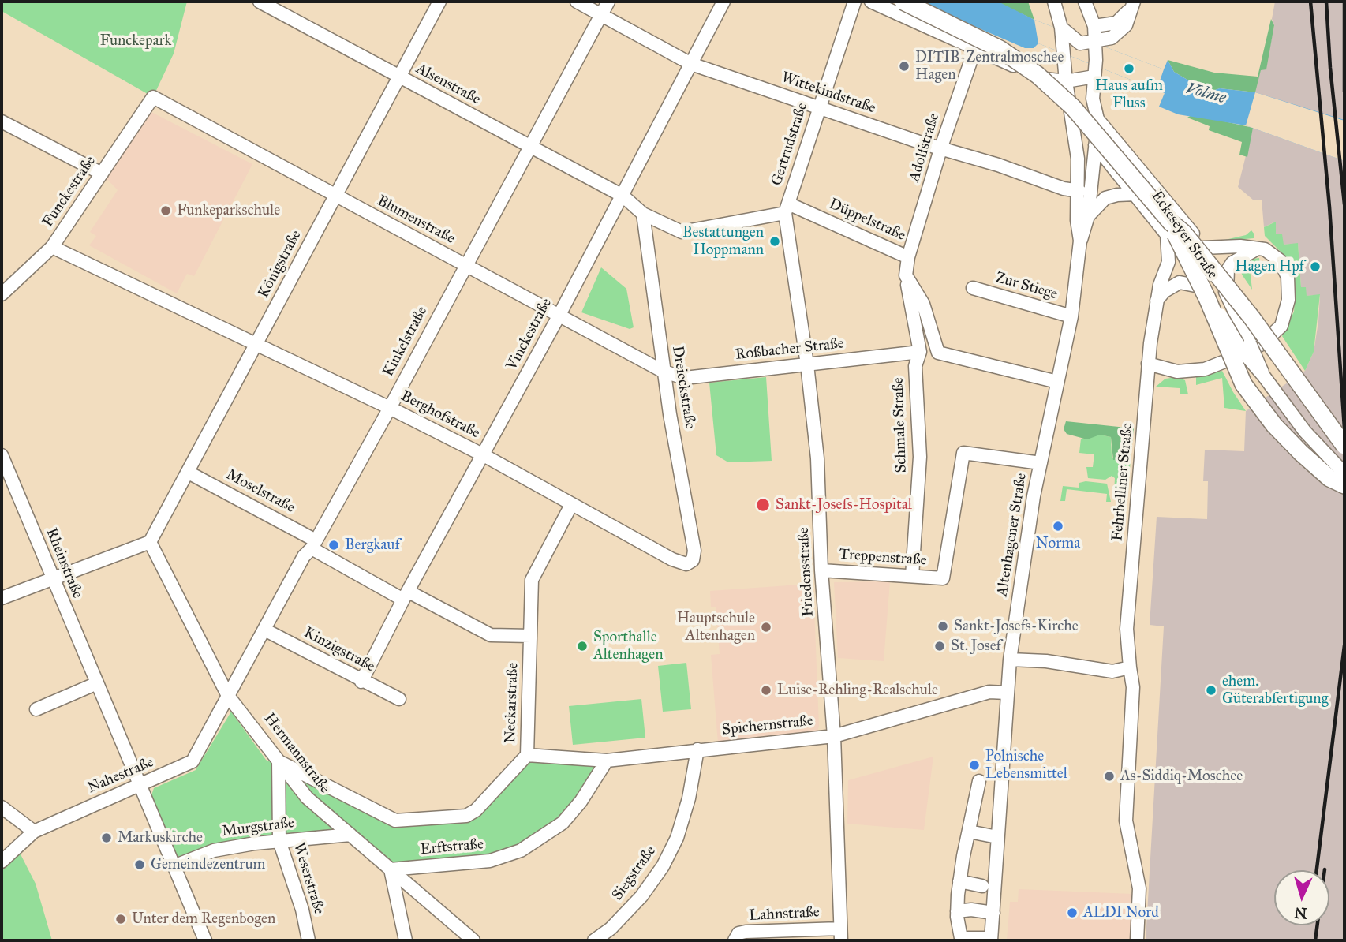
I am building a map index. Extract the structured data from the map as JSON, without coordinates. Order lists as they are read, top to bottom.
{
  "streets": {
    "street": [
      "Alsenstraße",
      "Wittekindstraße",
      "Gertrudstraße",
      "Adolfstraße",
      "Funckestraße",
      "Blumenstraße",
      "Düppelstraße",
      "Eckeseyer Straße",
      "Königstraße",
      "Zur Stiege",
      "Vinckestraße",
      "Kinkelstraße",
      "Roßbacher Straße",
      "Dreieckstraße",
      "Berghofstraße",
      "Schmale Straße",
      "Fehrbelliner Straße",
      "Moselstraße",
      "Altenhagener Straße",
      "Treppenstraße",
      "Rheinstraße",
      "Friedensstraße",
      "Kinzigstraße",
      "Neckarstraße",
      "Spichernstraße",
      "Hermannstraße",
      "Nahestraße",
      "Murgstraße",
      "Erftstraße",
      "Siegstraße",
      "Weserstraße",
      "Lahnstraße"
    ]
  },
  "crossings": [
    ["Alsenstraße", "Königstraße"],
    ["Alsenstraße", "Vinckestraße"],
    ["Alsenstraße", "Kinkelstraße"],
    ["Wittekindstraße", "Gertrudstraße"],
    ["Wittekindstraße", "Adolfstraße"],
    ["Wittekindstraße", "Vinckestraße"],
    ["Wittekindstraße", "Kinkelstraße"],
    ["Wittekindstraße", "Altenhagener Straße"],
    ["Gertrudstraße", "Düppelstraße"],
    ["Gertrudstraße", "Friedensstraße"],
    ["Adolfstraße", "Düppelstraße"],
    ["Funckestraße", "Blumenstraße"],
    ["Funckestraße", "Berghofstraße"],
    ["Blumenstraße", "Königstraße"],
    ["Blumenstraße", "Vinckestraße"],
    ["Blumenstraße", "Kinkelstraße"],
    ["Blumenstraße", "Roßbacher Straße"],
    ["Blumenstraße", "Dreieckstraße"],
    ["Düppelstraße", "Schmale Straße"],
    ["Düppelstraße", "Friedensstraße"],
    ["Eckeseyer Straße", "Fehrbelliner Straße"],
    ["Eckeseyer Straße", "Altenhagener Straße"],
    ["Königstraße", "Berghofstraße"],
    ["Königstraße", "Moselstraße"],
    ["Königstraße", "Hermannstraße"],
    ["Zur Stiege", "Altenhagener Straße"],
    ["Vinckestraße", "Berghofstraße"],
    ["Vinckestraße", "Moselstraße"],
    ["Vinckestraße", "Kinzigstraße"],
    ["Kinkelstraße", "Berghofstraße"],
    ["Kinkelstraße", "Moselstraße"],
    ["Kinkelstraße", "Kinzigstraße"],
    ["Kinkelstraße", "Hermannstraße"],
    ["Kinkelstraße", "Nahestraße"],
    ["Roßbacher Straße", "Dreieckstraße"],
    ["Roßbacher Straße", "Schmale Straße"],
    ["Roßbacher Straße", "Friedensstraße"],
    ["Dreieckstraße", "Berghofstraße"],
    ["Berghofstraße", "Neckarstraße"],
    ["Schmale Straße", "Treppenstraße"],
    ["Moselstraße", "Neckarstraße"],
    ["Altenhagener Straße", "Treppenstraße"],
    ["Altenhagener Straße", "Spichernstraße"],
    ["Treppenstraße", "Friedensstraße"],
    ["Rheinstraße", "Nahestraße"],
    ["Rheinstraße", "Murgstraße"],
    ["Friedensstraße", "Spichernstraße"],
    ["Friedensstraße", "Lahnstraße"],
    ["Neckarstraße", "Spichernstraße"],
    ["Neckarstraße", "Hermannstraße"],
    ["Neckarstraße", "Weserstraße"],
    ["Spichernstraße", "Erftstraße"],
    ["Spichernstraße", "Siegstraße"],
    ["Hermannstraße", "Nahestraße"],
    ["Hermannstraße", "Murgstraße"],
    ["Hermannstraße", "Erftstraße"],
    ["Hermannstraße", "Weserstraße"],
    ["Murgstraße", "Weserstraße"]
  ],
  "water": ["Volme"],
  "parks": ["Funckepark"],
  "places": [
    "DITIB-Zentralmoschee Hagen",
    "Haus aufm Fluss",
    "Funkeparkschule",
    "Bestattungen Hoppmann",
    "Hagen Hpf",
    "Sankt-Josefs-Hospital",
    "Norma",
    "Bergkauf",
    "Sankt-Josefs-Kirche",
    "Hauptschule Altenhagen",
    "Sporthalle Altenhagen",
    "St. Josef",
    "Luise-Rehling-Realschule",
    "ehem. Güterabfertigung",
    "Polnische Lebensmittel",
    "As-Siddiq-Moschee",
    "Markuskirche",
    "Gemeindezentrum",
    "ALDI Nord",
    "Unter dem Regenbogen"
  ],
  "north": "bottom"
}
